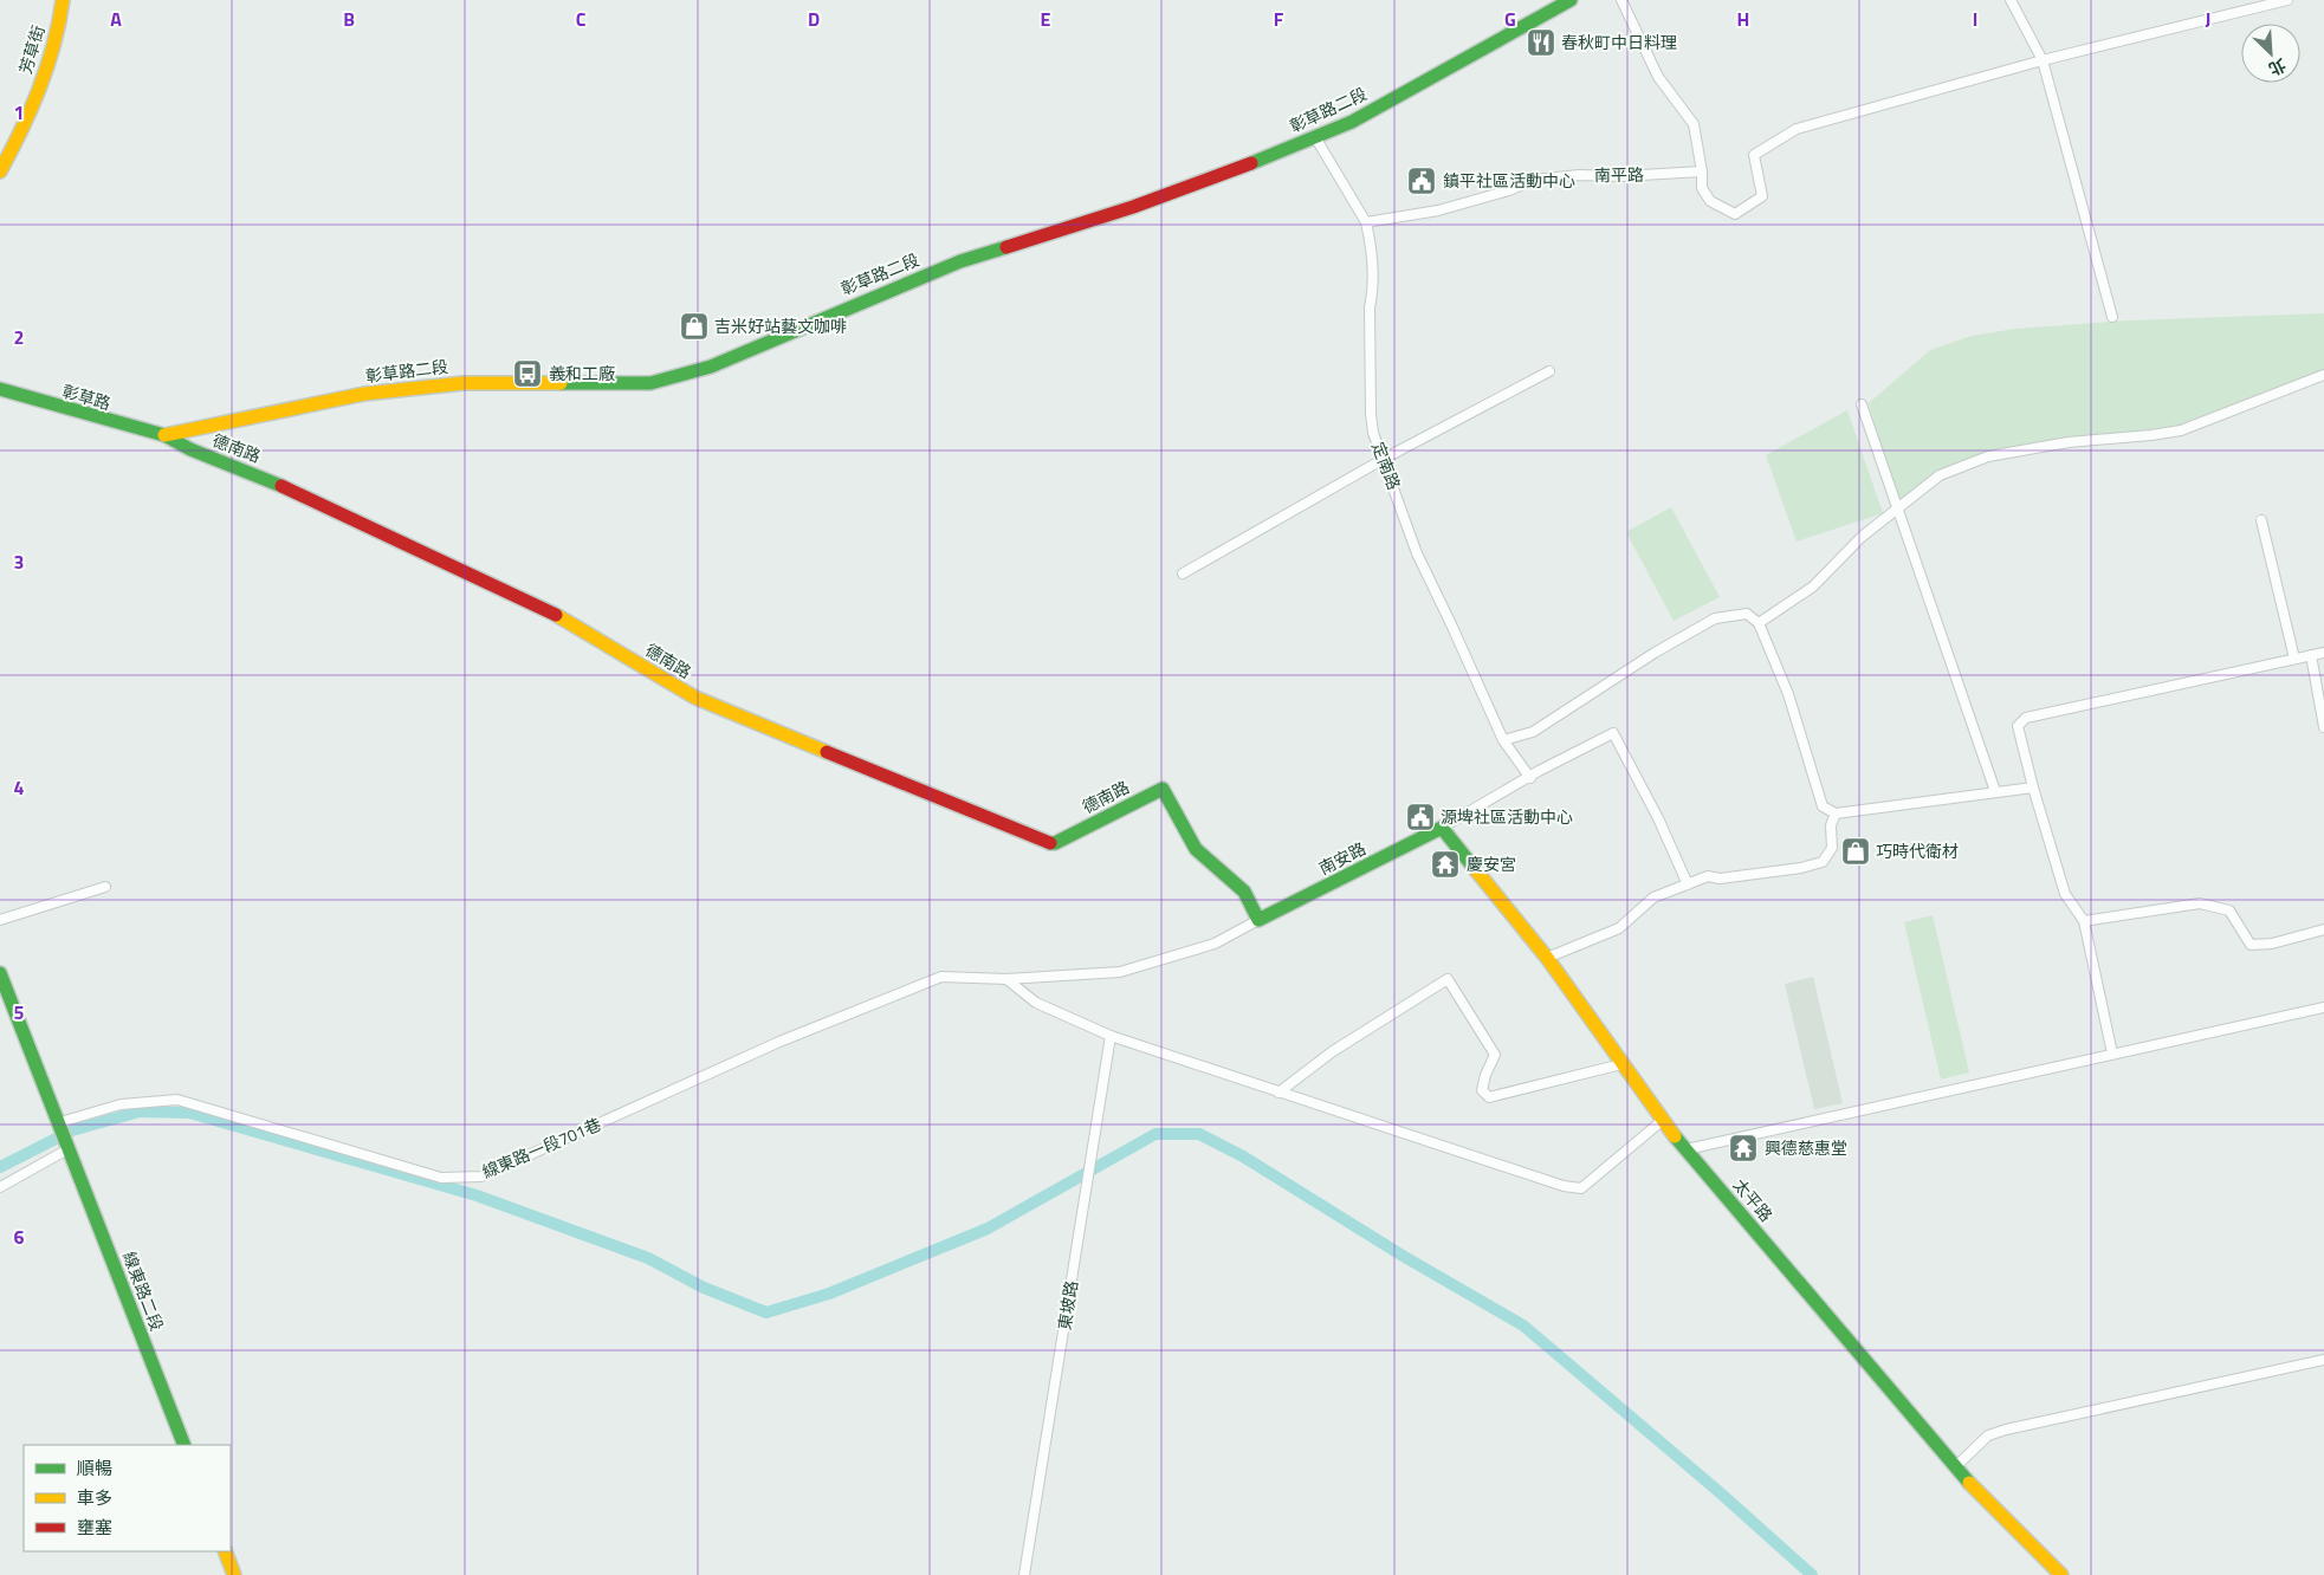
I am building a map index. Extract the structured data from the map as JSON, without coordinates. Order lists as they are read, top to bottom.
{
  "streets": {
    "street": [
      "芳草街",
      "彰草路二段",
      "南平路",
      "彰草路",
      "德南路",
      "定南路",
      "南安路",
      "線東路一段701巷",
      "太平路",
      "線東路二段",
      "東坡路"
    ]
  },
  "crossings": [
    ["彰草路二段", "彰草路"],
    ["彰草路二段", "德南路"],
    ["彰草路二段", "定南路"],
    ["南平路", "定南路"],
    ["彰草路", "德南路"],
    ["德南路", "南安路"],
    ["德南路", "線東路一段701巷"],
    ["南安路", "線東路一段701巷"],
    ["南安路", "太平路"],
    ["線東路一段701巷", "線東路二段"]
  ],
  "places": {
    "restaurant": ["春秋町中日料理"],
    "public building": ["鎮平社區活動中心", "源埤社區活動中心"],
    "shop": ["吉米好站藝文咖啡", "巧時代衛材"],
    "bus stop": ["義和工廠"],
    "temple": ["慶安宮", "興德慈惠堂"]
  },
  "legend": ["順暢", "車多", "壅塞"],
  "north": "bottom right",
  "grid": {
    "columns": [
      "A",
      "B",
      "C",
      "D",
      "E",
      "F",
      "G",
      "H",
      "I",
      "J"
    ],
    "rows": [
      "1",
      "2",
      "3",
      "4",
      "5",
      "6"
    ]
  }
}
